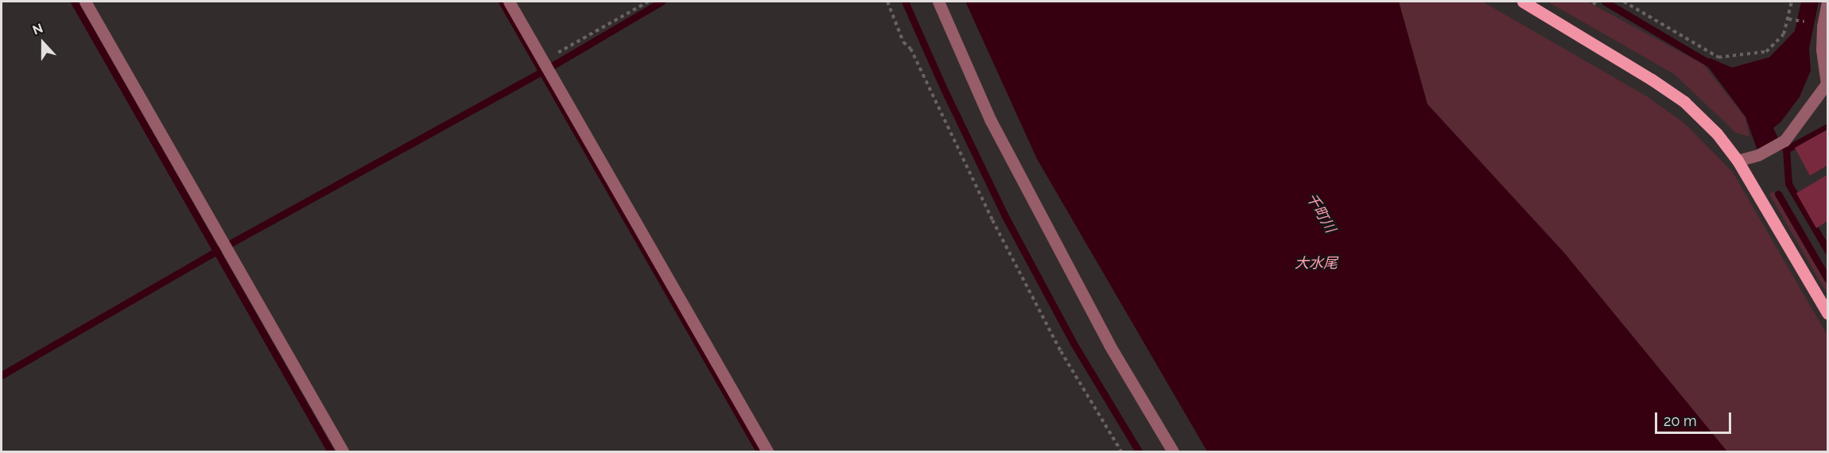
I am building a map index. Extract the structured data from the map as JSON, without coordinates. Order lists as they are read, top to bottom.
{
  "water": ["千町川", "大水尾"],
  "scale_bar": "20 m",
  "north": "top"
}
